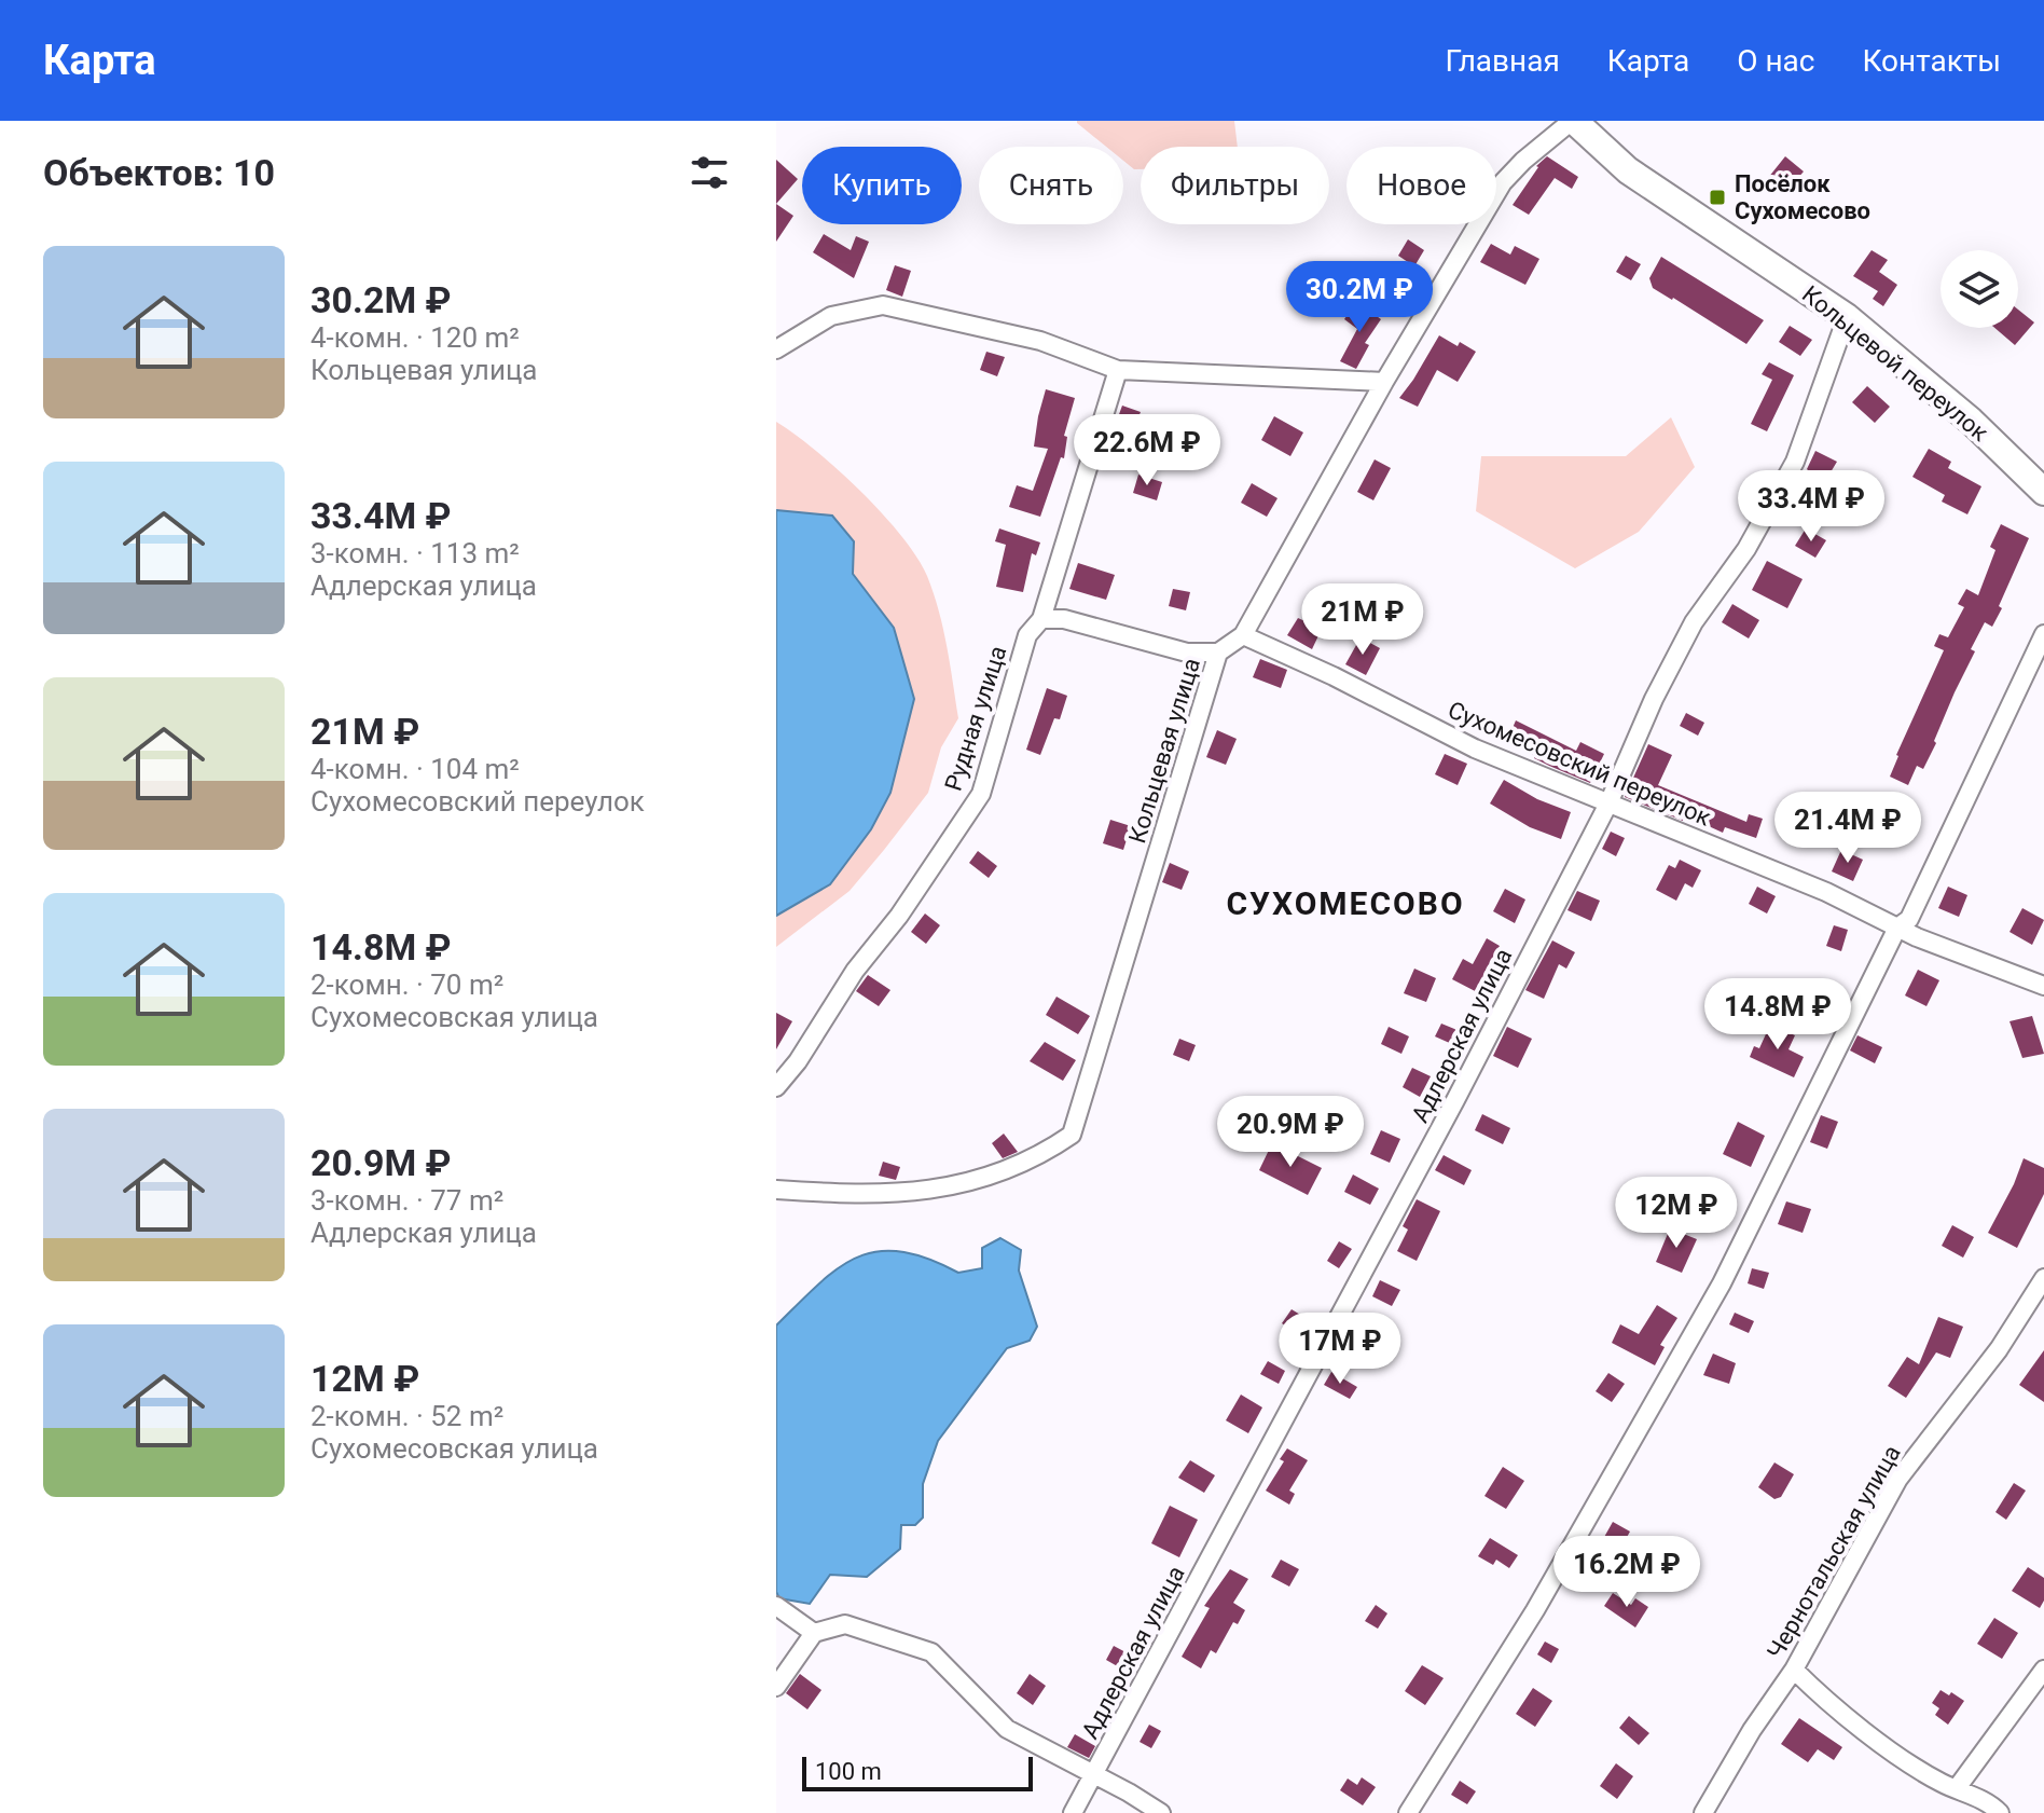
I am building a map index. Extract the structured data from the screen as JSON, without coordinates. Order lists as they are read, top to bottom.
{
  "streets": {
    "main road": ["Кольцевой переулок"],
    "street": [
      "Рудная улица",
      "Кольцевая улица",
      "Сухомесовский переулок",
      "Адлерская улица",
      "Чернотальская улица"
    ]
  },
  "crossings": [
    ["Кольцевой переулок", "Кольцевая улица"],
    ["Кольцевой переулок", "Адлерская улица"],
    ["Кольцевая улица", "Сухомесовский переулок"],
    ["Сухомесовский переулок", "Адлерская улица"]
  ],
  "districts": ["СУХОМЕСОВО"],
  "places": {
    "transit": ["Посёлок Сухомесово"]
  },
  "scale_bar": "100 m",
  "page": {
    "header": "Карта",
    "nav": [
      "Главная",
      "Карта",
      "О нас",
      "Контакты"
    ],
    "heading": "Объектов: 10",
    "chip": [
      "Купить",
      "Снять",
      "Фильтры",
      "Новое"
    ],
    "list": [
      {
        "name": "30.2M ₽",
        "note": "4-комн. · 120 m² · Кольцевая улица"
      },
      {
        "name": "33.4M ₽",
        "note": "3-комн. · 113 m² · Адлерская улица"
      },
      {
        "name": "21M ₽",
        "note": "4-комн. · 104 m² · Сухомесовский переулок"
      },
      {
        "name": "14.8M ₽",
        "note": "2-комн. · 70 m² · Сухомесовская улица"
      },
      {
        "name": "20.9M ₽",
        "note": "3-комн. · 77 m² · Адлерская улица"
      },
      {
        "name": "12M ₽",
        "note": "2-комн. · 52 m² · Сухомесовская улица"
      }
    ],
    "price": [
      "30.2M ₽",
      "22.6M ₽",
      "33.4M ₽",
      "21M ₽",
      "21.4M ₽",
      "14.8M ₽",
      "20.9M ₽",
      "12M ₽",
      "17M ₽",
      "16.2M ₽"
    ],
    "scale": "100 m"
  }
}
